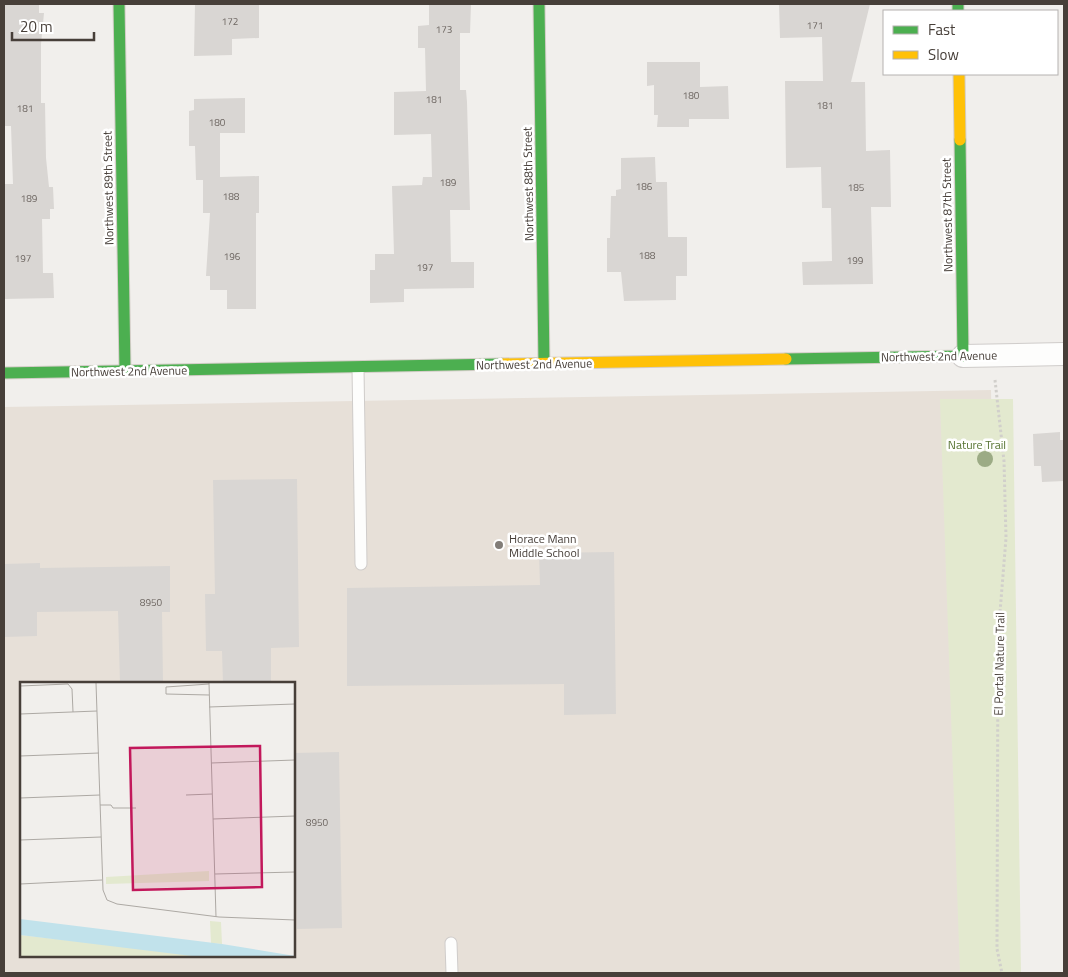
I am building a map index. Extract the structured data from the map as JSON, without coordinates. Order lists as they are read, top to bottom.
{
  "streets": {
    "street": [
      "Northwest 88th Street",
      "Northwest 89th Street",
      "Northwest 87th Street",
      "Northwest 2nd Avenue"
    ],
    "path": ["El Portal Nature Trail"]
  },
  "crossings": [
    ["Northwest 88th Street", "Northwest 2nd Avenue"],
    ["Northwest 89th Street", "Northwest 2nd Avenue"],
    ["Northwest 87th Street", "Northwest 2nd Avenue"],
    ["Northwest 2nd Avenue", "El Portal Nature Trail"]
  ],
  "parks": ["Nature Trail"],
  "places": ["Horace Mann Middle School"],
  "house_numbers": [
    "172",
    "171",
    "173",
    "180",
    "181",
    "181",
    "181",
    "180",
    "189",
    "186",
    "185",
    "188",
    "189",
    "188",
    "196",
    "197",
    "199",
    "197",
    "8950",
    "8950"
  ],
  "legend": ["Fast", "Slow"],
  "scale_bar": "20 m"
}
